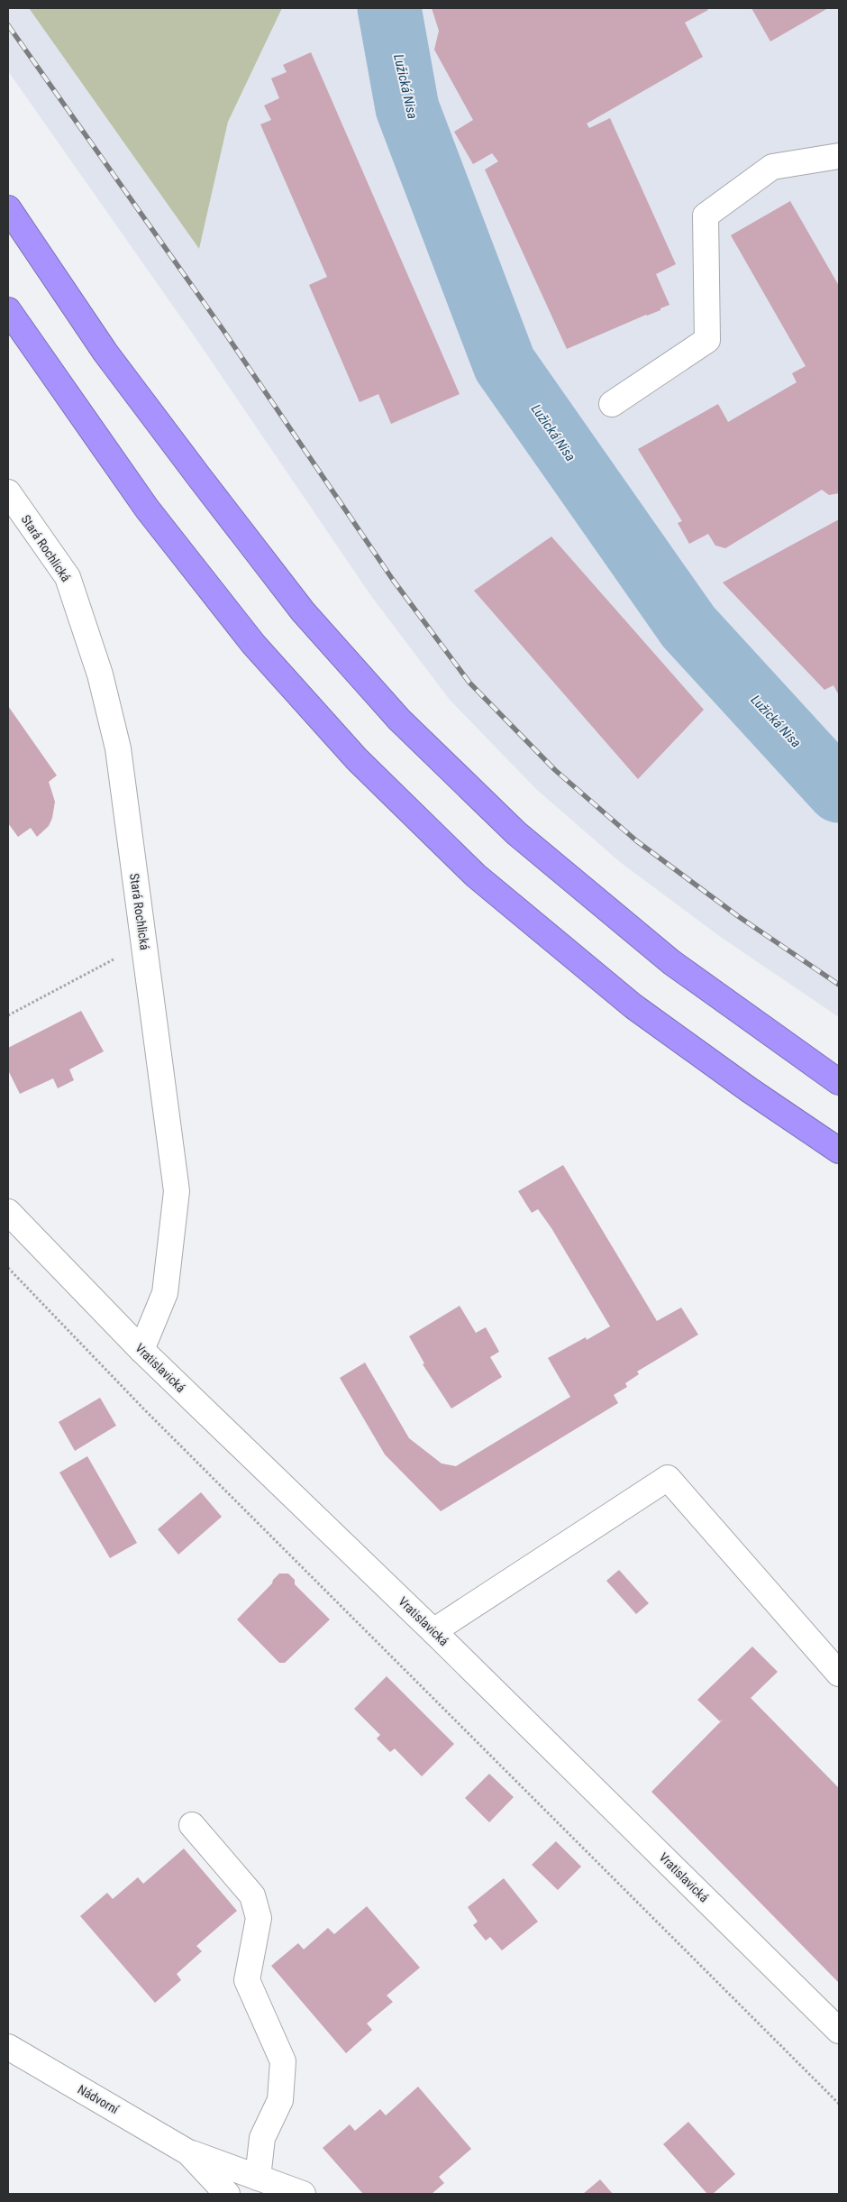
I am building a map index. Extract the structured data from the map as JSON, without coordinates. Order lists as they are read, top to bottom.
{
  "streets": {
    "street": ["Stará Rochlická", "Vratislavická", "Nádvorní"]
  },
  "crossings": [
    ["Stará Rochlická", "Vratislavická"]
  ],
  "water": ["Lužická Nisa"]
}
